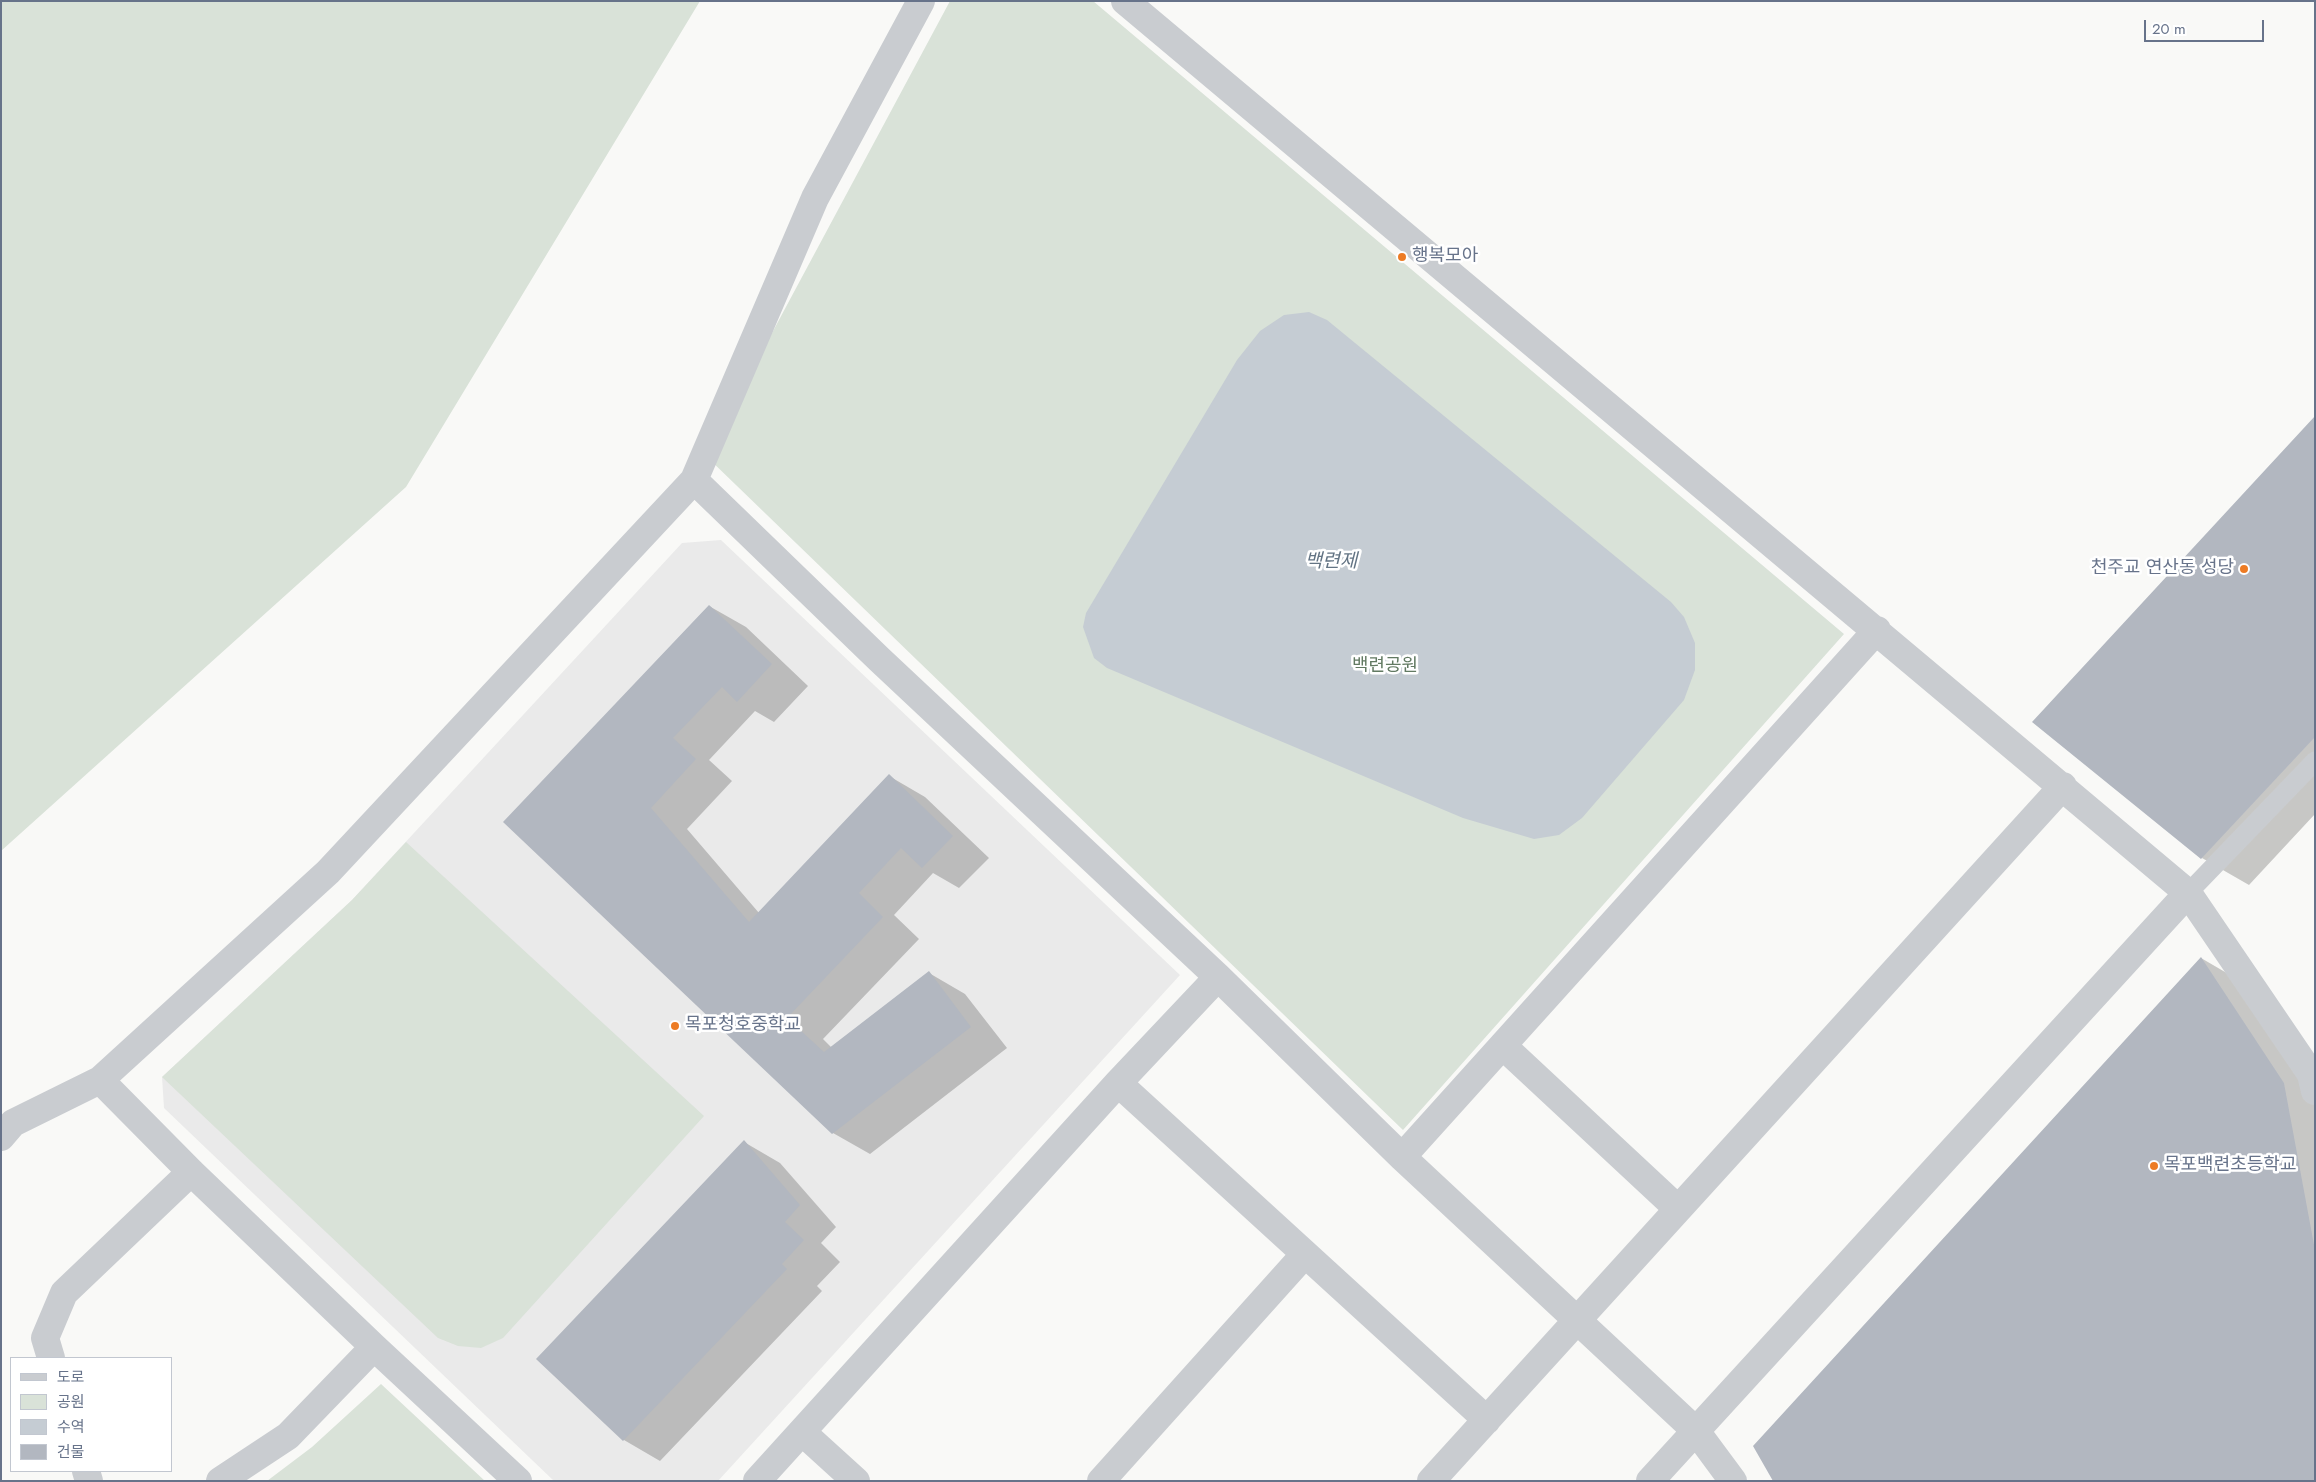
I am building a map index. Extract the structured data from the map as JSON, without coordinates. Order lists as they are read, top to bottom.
{
  "water": ["백련제"],
  "parks": ["백련공원"],
  "places": [
    "행복모아",
    "천주교 연산동 성당",
    "목포청호중학교",
    "목포백련초등학교"
  ],
  "legend": [
    "도로",
    "공원",
    "수역",
    "건물"
  ],
  "scale_bar": "20 m"
}
